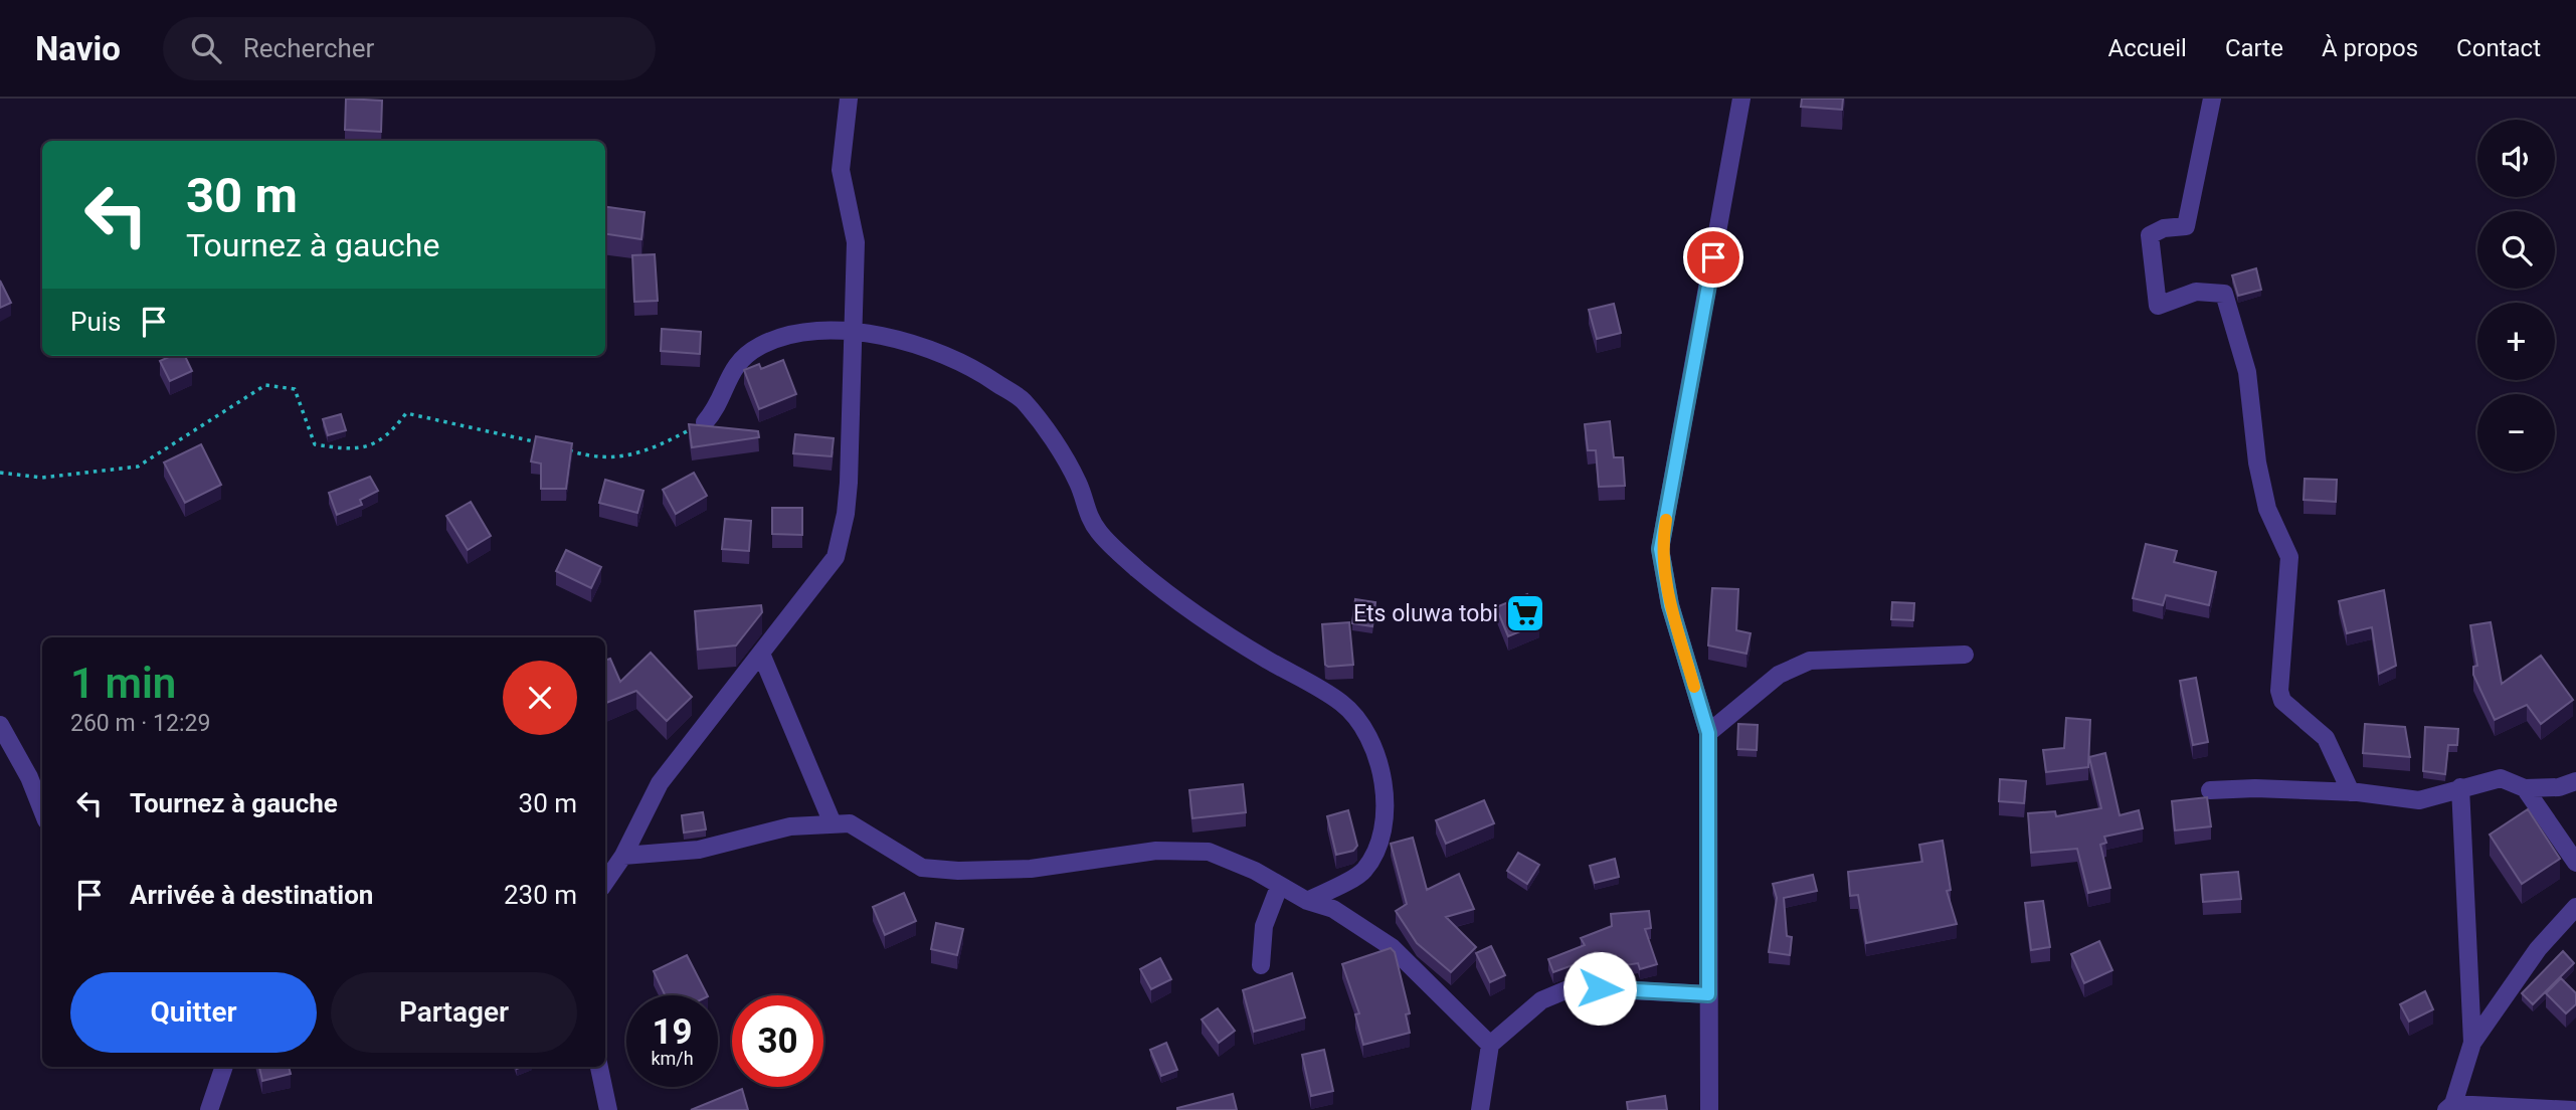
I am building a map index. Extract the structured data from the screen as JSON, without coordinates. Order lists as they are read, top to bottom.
{
  "places": {
    "supermarket": ["Ets oluwa tobi"]
  },
  "page": {
    "header": "Navio",
    "search": "Rechercher",
    "nav": [
      "Accueil",
      "Carte",
      "À propos",
      "Contact"
    ],
    "map_buttons": ["+", "−"],
    "turn": ["30 m", "Tournez à gauche"],
    "then": "Puis",
    "heading": ["1 min", "260 m · 12:29"],
    "list": [
      {
        "name": "Tournez à gauche",
        "value": "30 m"
      },
      {
        "name": "Arrivée à destination",
        "value": "230 m"
      }
    ],
    "buttons": ["Quitter", "Partager"],
    "speed": "19 km/h",
    "limit": "30"
  }
}
